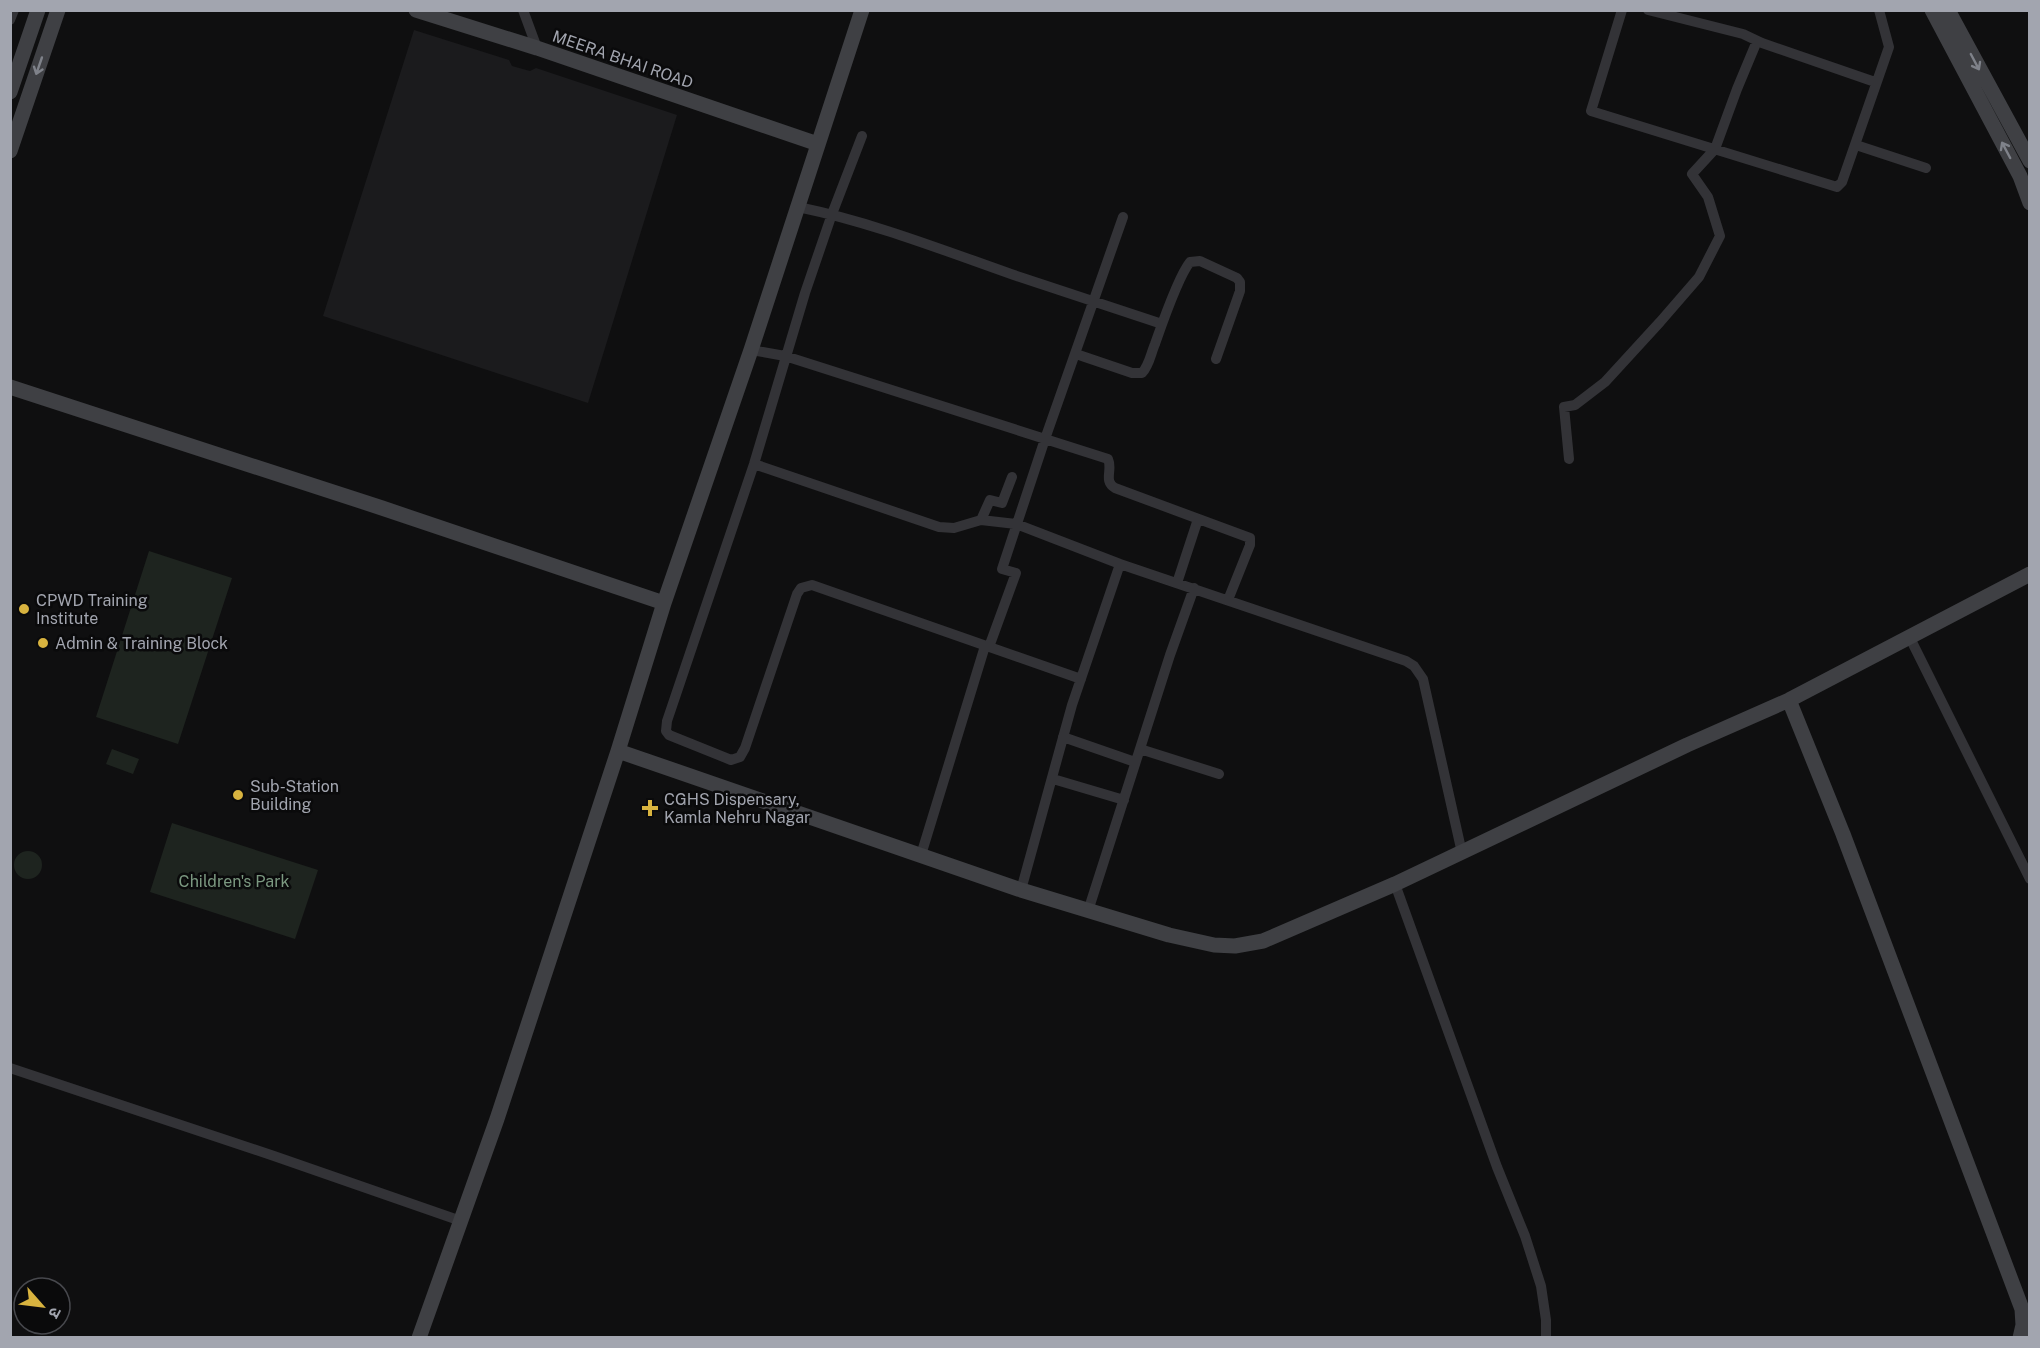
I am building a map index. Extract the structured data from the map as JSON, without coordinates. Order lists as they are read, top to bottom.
{
  "streets": {
    "street": ["MEERA BHAI ROAD"]
  },
  "parks": ["Children's Park"],
  "places": {
    "other": ["CPWD Training Institute", "Admin & Training Block", "Sub-Station Building"],
    "health": ["CGHS Dispensary, Kamla Nehru Nagar"]
  },
  "north": "bottom right"
}
